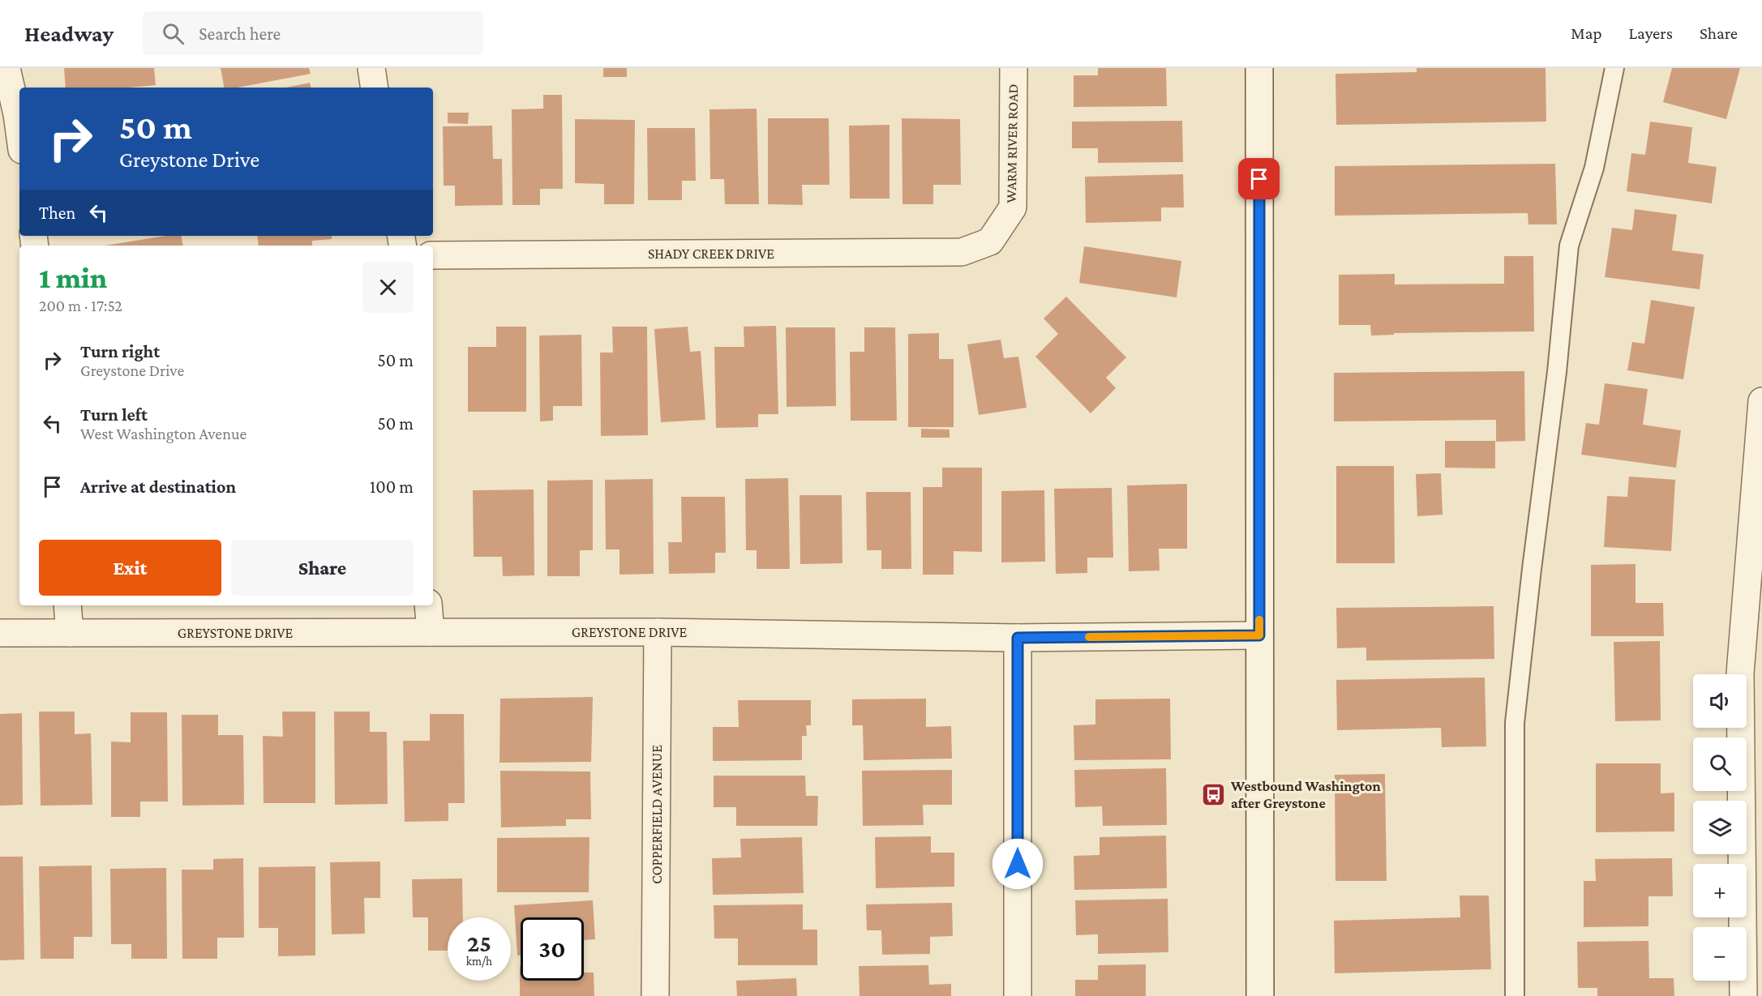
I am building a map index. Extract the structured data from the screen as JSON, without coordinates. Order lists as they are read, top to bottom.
{
  "streets": {
    "street": [
      "WARM RIVER ROAD",
      "SHADY CREEK DRIVE",
      "GREYSTONE DRIVE",
      "COPPERFIELD AVENUE"
    ]
  },
  "crossings": [
    ["WARM RIVER ROAD", "SHADY CREEK DRIVE"],
    ["GREYSTONE DRIVE", "COPPERFIELD AVENUE"]
  ],
  "places": {
    "bus stop": ["Westbound Washington after Greystone"]
  },
  "page": {
    "header": "Headway",
    "search": "Search here",
    "nav": ["Map", "Layers", "Share"],
    "turn": ["50 m", "Greystone Drive"],
    "then": "Then",
    "heading": ["1 min", "200 m · 17:52"],
    "list": [
      {
        "name": "Turn right",
        "note": "Greystone Drive",
        "value": "50 m"
      },
      {
        "name": "Turn left",
        "note": "West Washington Avenue",
        "value": "50 m"
      },
      {
        "name": "Arrive at destination",
        "value": "100 m"
      }
    ],
    "buttons": ["Exit", "Share"],
    "map_buttons": ["+", "−"],
    "speed": "25 km/h",
    "limit": "30"
  }
}
